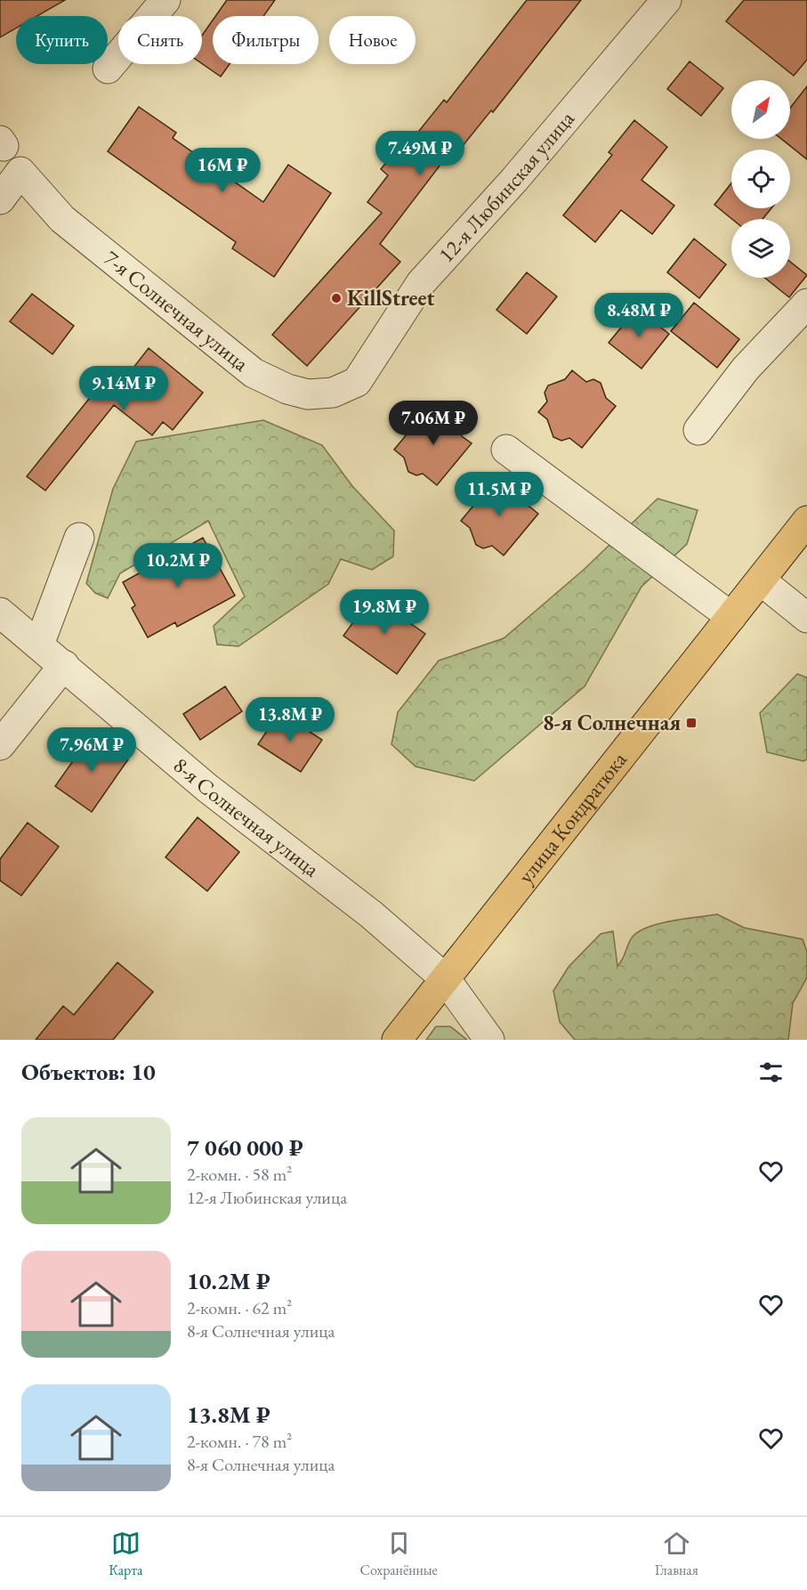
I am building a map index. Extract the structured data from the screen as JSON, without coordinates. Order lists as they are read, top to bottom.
{
  "streets": {
    "main road": ["улица Кондратюка"],
    "street": ["12-я Любинская улица", "7-я Солнечная улица", "8-я Солнечная улица"]
  },
  "crossings": [
    ["12-я Любинская улица", "7-я Солнечная улица"],
    ["8-я Солнечная улица", "улица Кондратюка"]
  ],
  "places": {
    "other": ["KillStreet"],
    "transit": ["8-я Солнечная"]
  },
  "north": "top right",
  "page": {
    "chip": [
      "Купить",
      "Снять",
      "Фильтры",
      "Новое"
    ],
    "price": [
      "7.49M ₽",
      "16M ₽",
      "8.48M ₽",
      "9.14M ₽",
      "7.06M ₽",
      "11.5M ₽",
      "10.2M ₽",
      "19.8M ₽",
      "13.8M ₽",
      "7.96M ₽"
    ],
    "heading": "Объектов: 10",
    "list": [
      {
        "name": "7 060 000 ₽",
        "note": "2-комн. · 58 m² · 12-я Любинская улица"
      },
      {
        "name": "10.2M ₽",
        "note": "2-комн. · 62 m² · 8-я Солнечная улица"
      },
      {
        "name": "13.8M ₽",
        "note": "2-комн. · 78 m² · 8-я Солнечная улица"
      }
    ],
    "tabs": ["Карта", "Сохранённые", "Главная"]
  }
}
